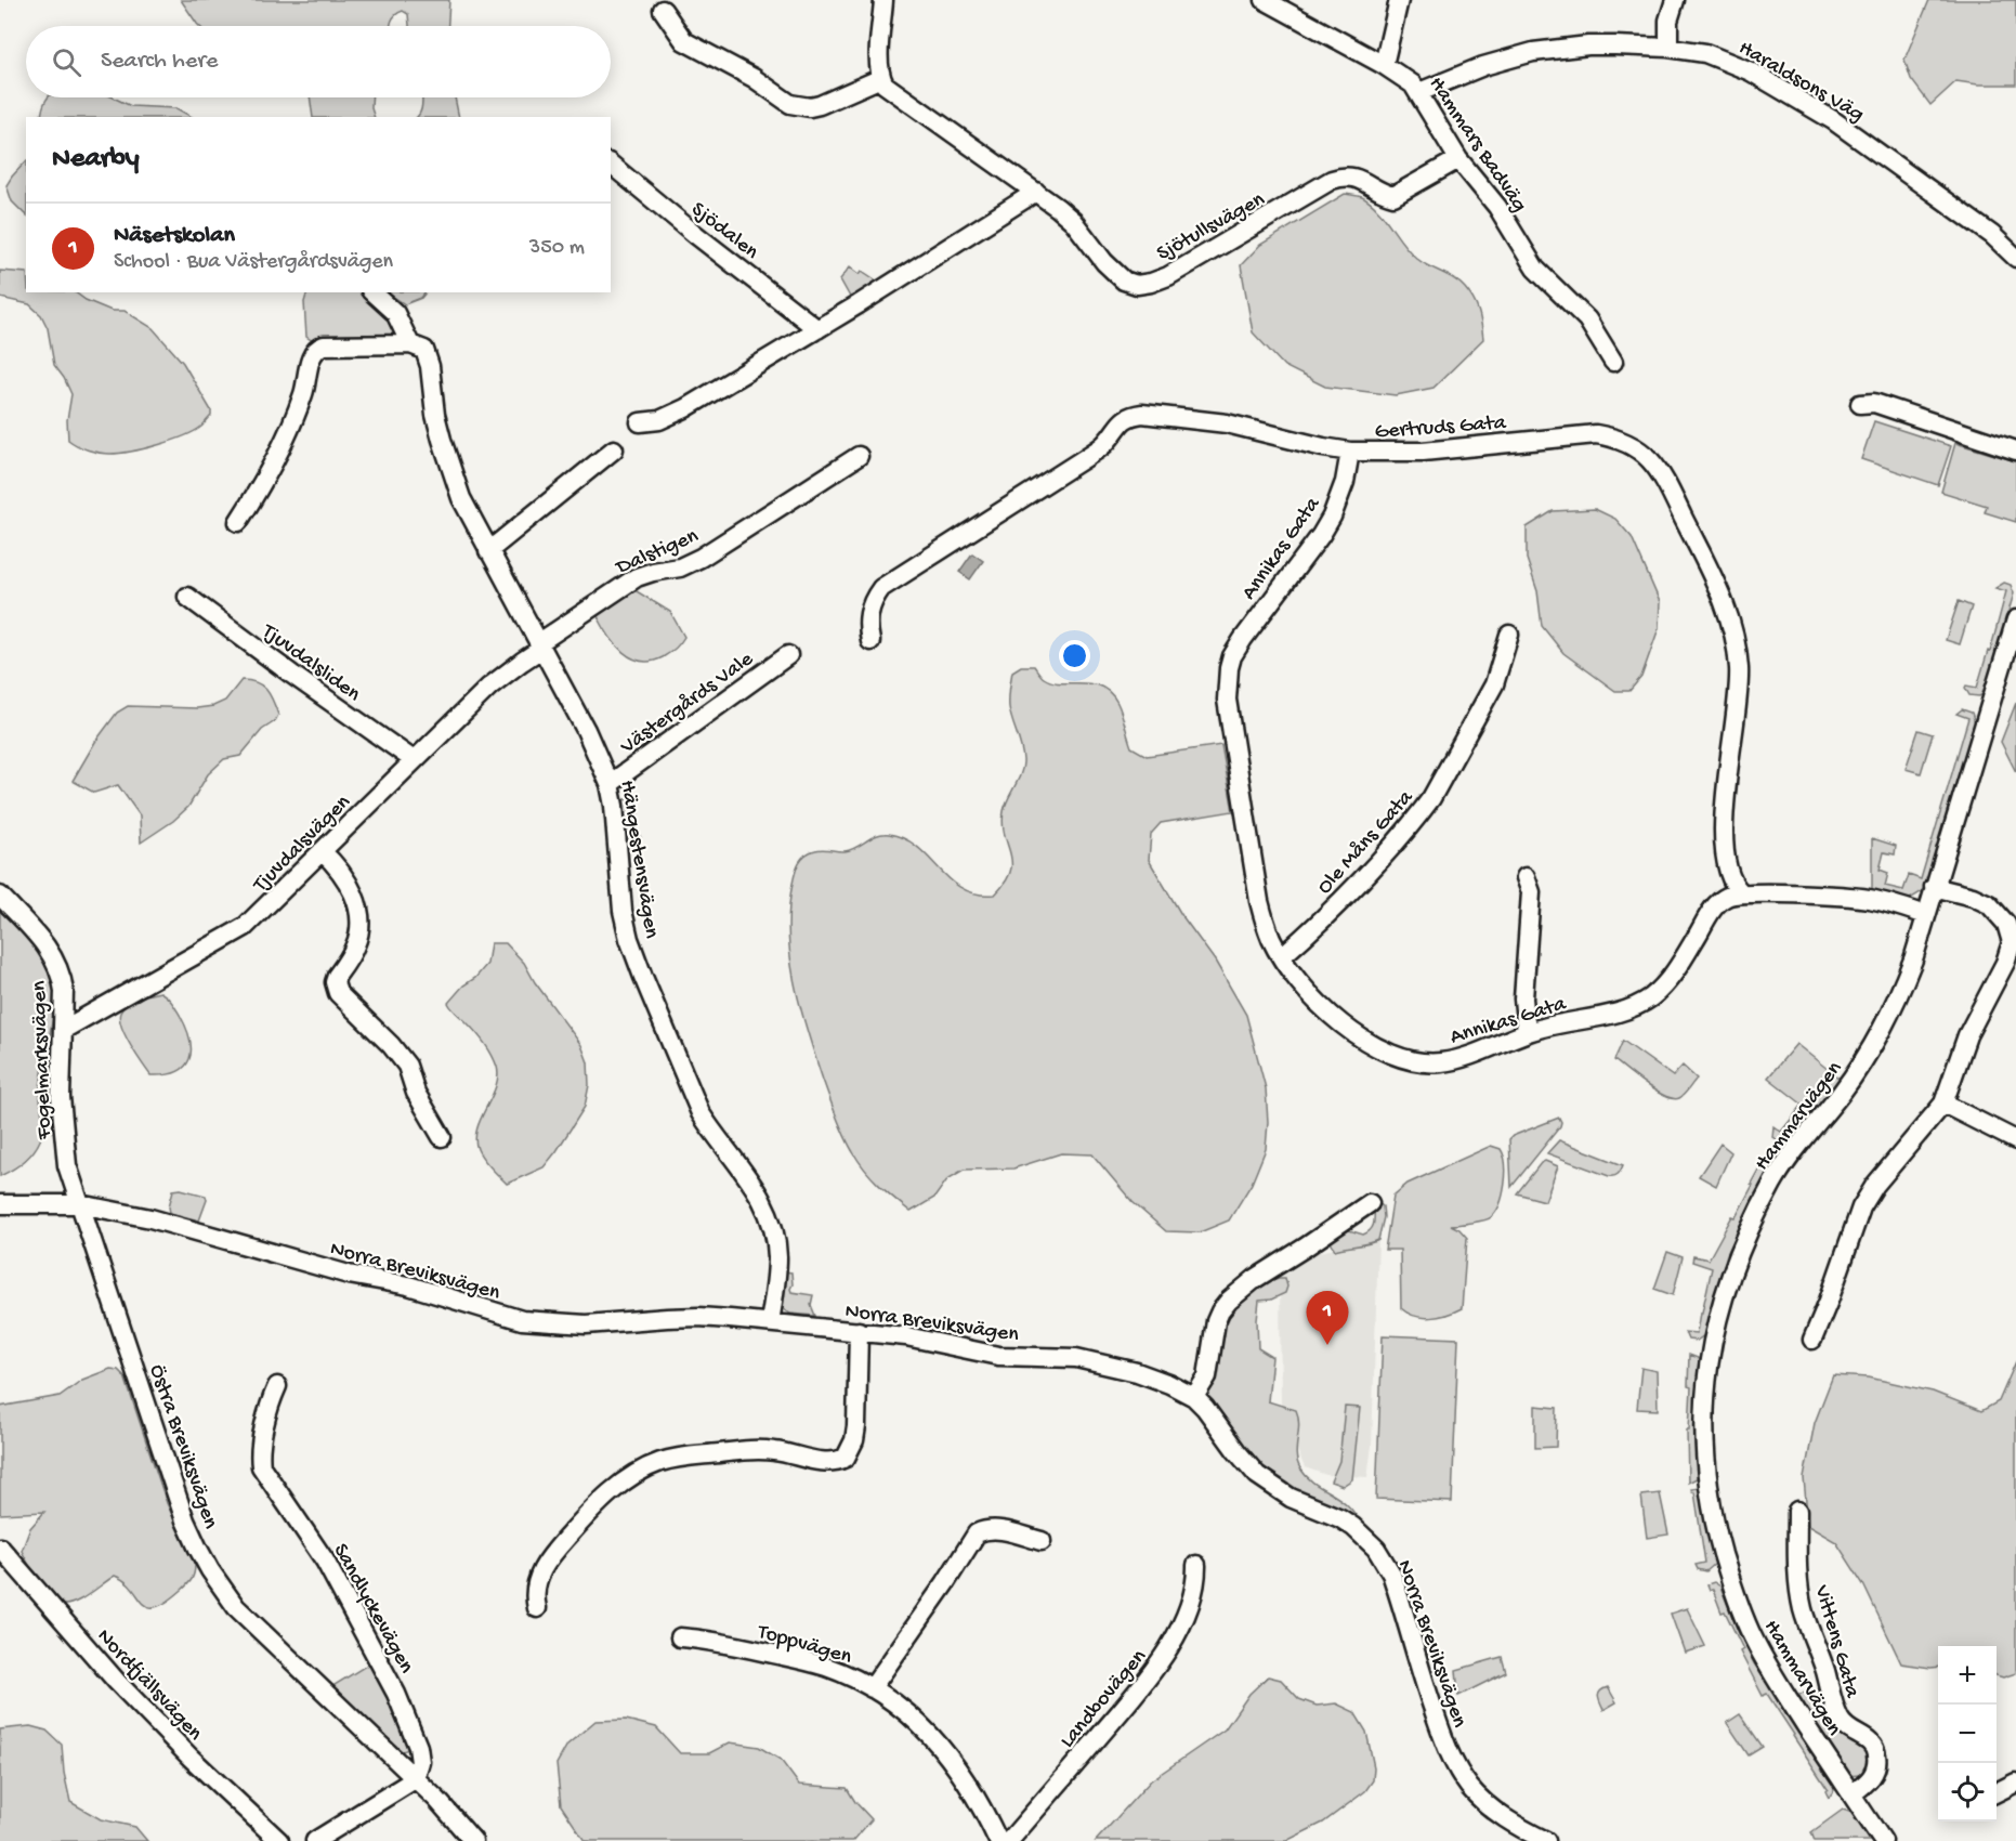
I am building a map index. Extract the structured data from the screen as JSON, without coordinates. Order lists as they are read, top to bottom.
{
  "streets": {
    "street": [
      "Haraldsons Väg",
      "Hammars Badväg",
      "Sjötullsvägen",
      "Sjödalen",
      "Gertruds Gata",
      "Annikas Gata",
      "Dalstigen",
      "Tjuvdalsliden",
      "Västergårds Vale",
      "Ole Måns Gata",
      "Tjuvdalsvägen",
      "Hängestensvägen",
      "Fogelmarksvägen",
      "Hammarvägen",
      "Norra Breviksvägen",
      "Östra Breviksvägen",
      "Sandlyckevägen",
      "Vittens Gata",
      "Toppvägen",
      "Nordfjällsvägen",
      "Landbovägen"
    ]
  },
  "crossings": [
    ["Haraldsons Väg", "Hammars Badväg"],
    ["Hammars Badväg", "Sjötullsvägen"],
    ["Gertruds Gata", "Annikas Gata"],
    ["Annikas Gata", "Ole Måns Gata"],
    ["Annikas Gata", "Hammarvägen"],
    ["Dalstigen", "Tjuvdalsvägen"],
    ["Dalstigen", "Hängestensvägen"],
    ["Tjuvdalsliden", "Tjuvdalsvägen"],
    ["Västergårds Vale", "Hängestensvägen"],
    ["Tjuvdalsvägen", "Hängestensvägen"],
    ["Tjuvdalsvägen", "Fogelmarksvägen"],
    ["Hängestensvägen", "Norra Breviksvägen"],
    ["Fogelmarksvägen", "Norra Breviksvägen"],
    ["Fogelmarksvägen", "Östra Breviksvägen"],
    ["Hammarvägen", "Vittens Gata"],
    ["Norra Breviksvägen", "Östra Breviksvägen"],
    ["Östra Breviksvägen", "Sandlyckevägen"]
  ],
  "page": {
    "search": "Search here",
    "heading": "Nearby",
    "list": [
      {
        "mark": "1",
        "name": "Näsetskolan",
        "note": "School · Bua Västergårdsvägen",
        "value": "350 m"
      }
    ],
    "pins": "1",
    "map_buttons": ["+", "−"]
  }
}
